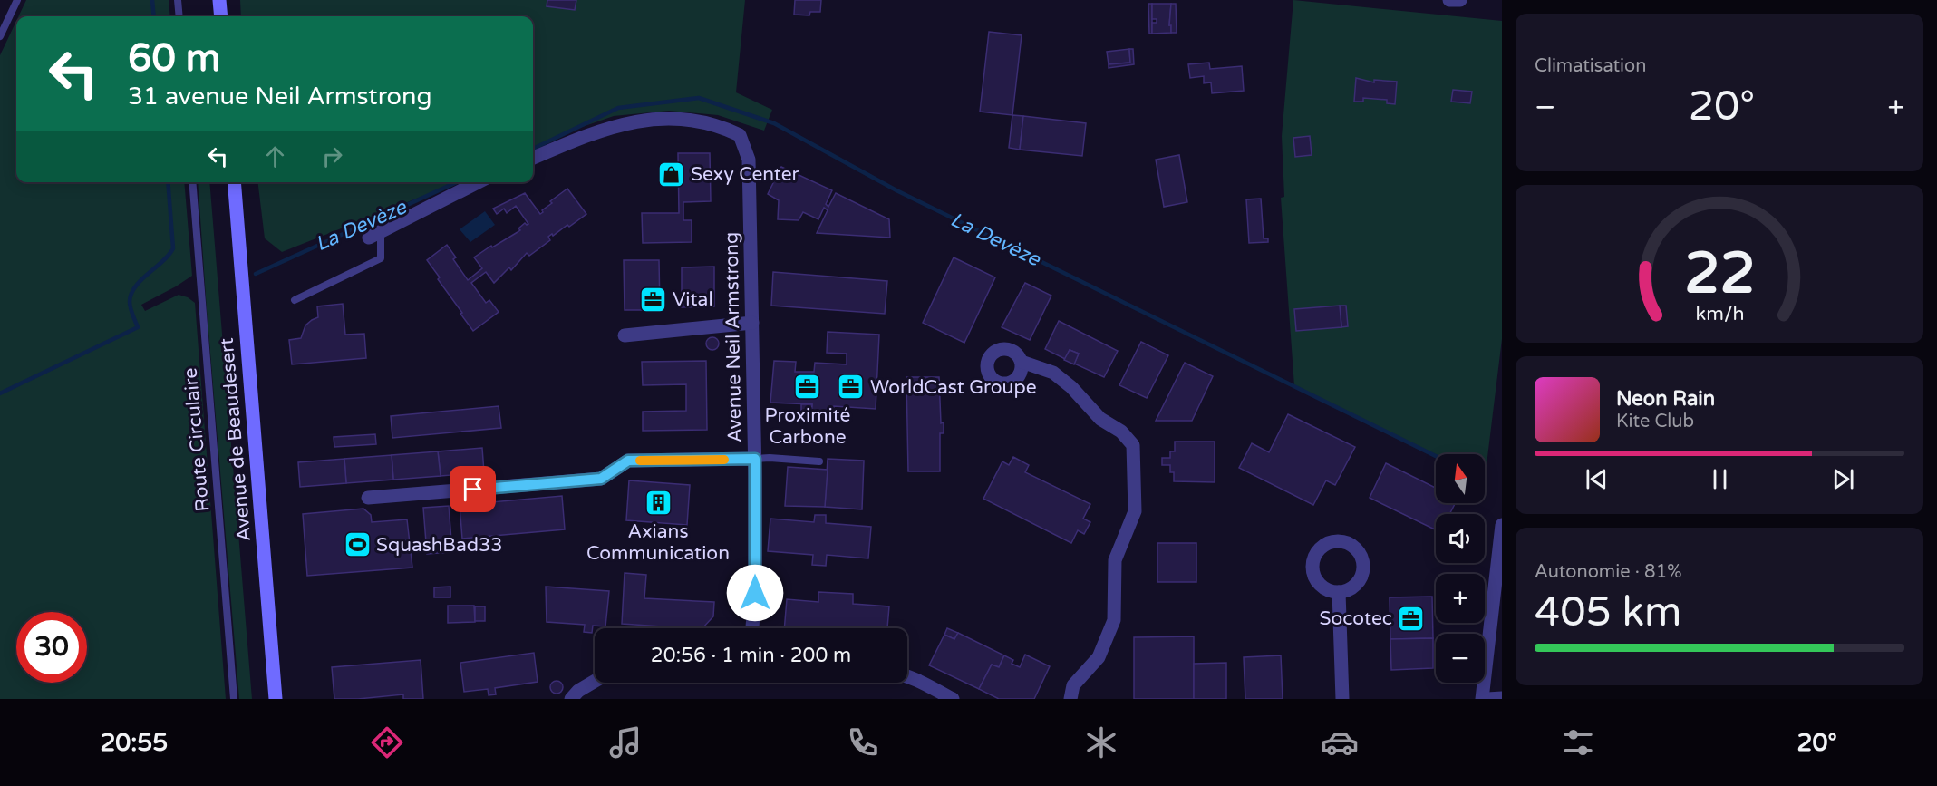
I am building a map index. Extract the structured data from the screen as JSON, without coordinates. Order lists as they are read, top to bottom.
{
  "streets": {
    "main road": ["Avenue de Beaudesert"],
    "street": ["Avenue Neil Armstrong"],
    "lane": ["Route Circulaire"]
  },
  "water": ["La Devèze"],
  "places": {
    "shop": ["Sexy Center"],
    "office": [
      "Vital",
      "Proximité Carbone",
      "WorldCast Groupe",
      "Socotec"
    ],
    "building": ["Axians Communication"],
    "sports": ["SquashBad33"]
  },
  "north": "top",
  "page": {
    "tile": [
      "Climatisation",
      ["Autonomie · 81%", "405 km"]
    ],
    "turn": ["60 m", "31 avenue Neil Armstrong"],
    "heat": ["−", "20°", "+"],
    "song": ["Neon Rain", "Kite Club"],
    "map_buttons": ["+", "−"],
    "limit": "30",
    "trip": "20:56 · 1 min · 200 m",
    "tabs": ["20:55", "20°"],
    "gauge": ["22", "km/h"]
  }
}
